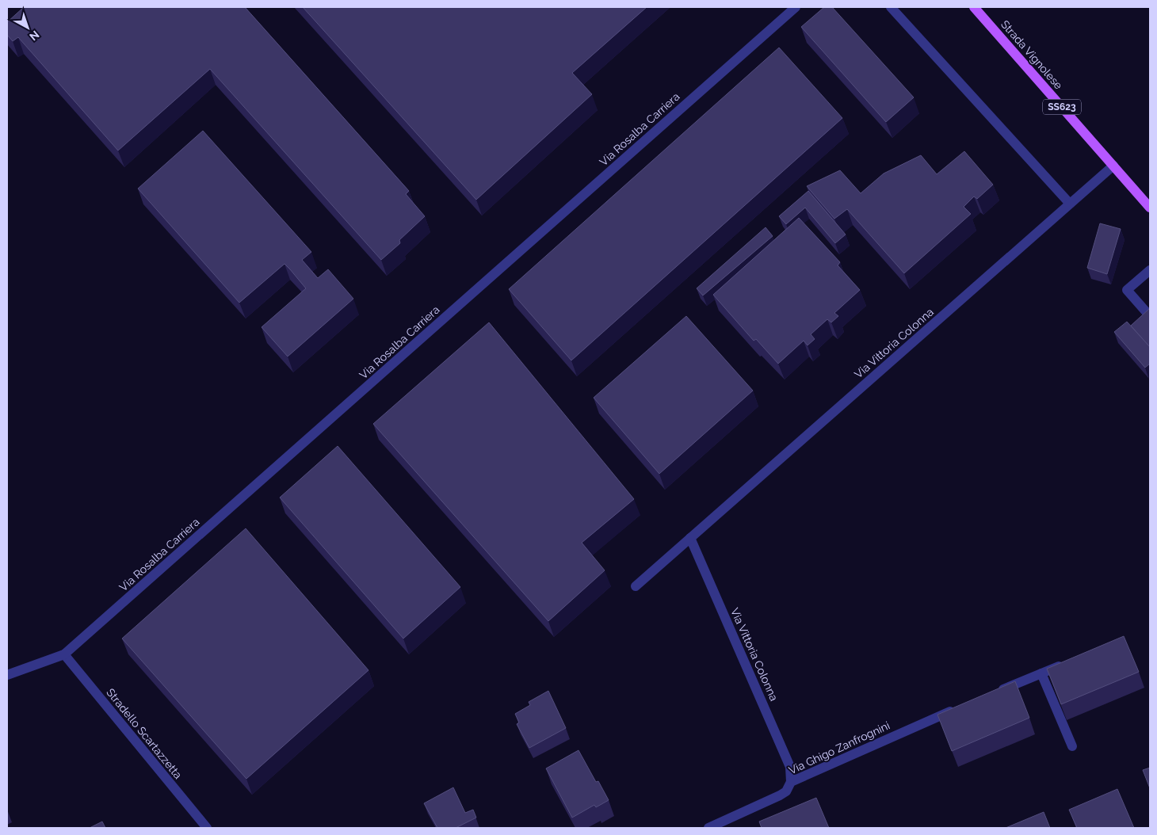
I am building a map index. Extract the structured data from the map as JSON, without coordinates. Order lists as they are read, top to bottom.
{
  "streets": {
    "main road": ["Strada Vignolese", "SS623"],
    "street": [
      "Via Rosalba Carriera",
      "Via Vittoria Colonna",
      "Stradello Scartazzetta",
      "Via Ghigo Zanfrognini"
    ]
  },
  "crossings": [
    ["Strada Vignolese", "Via Vittoria Colonna"],
    ["Via Rosalba Carriera", "Stradello Scartazzetta"],
    ["Via Vittoria Colonna", "Via Ghigo Zanfrognini"]
  ],
  "north": "bottom right"
}
